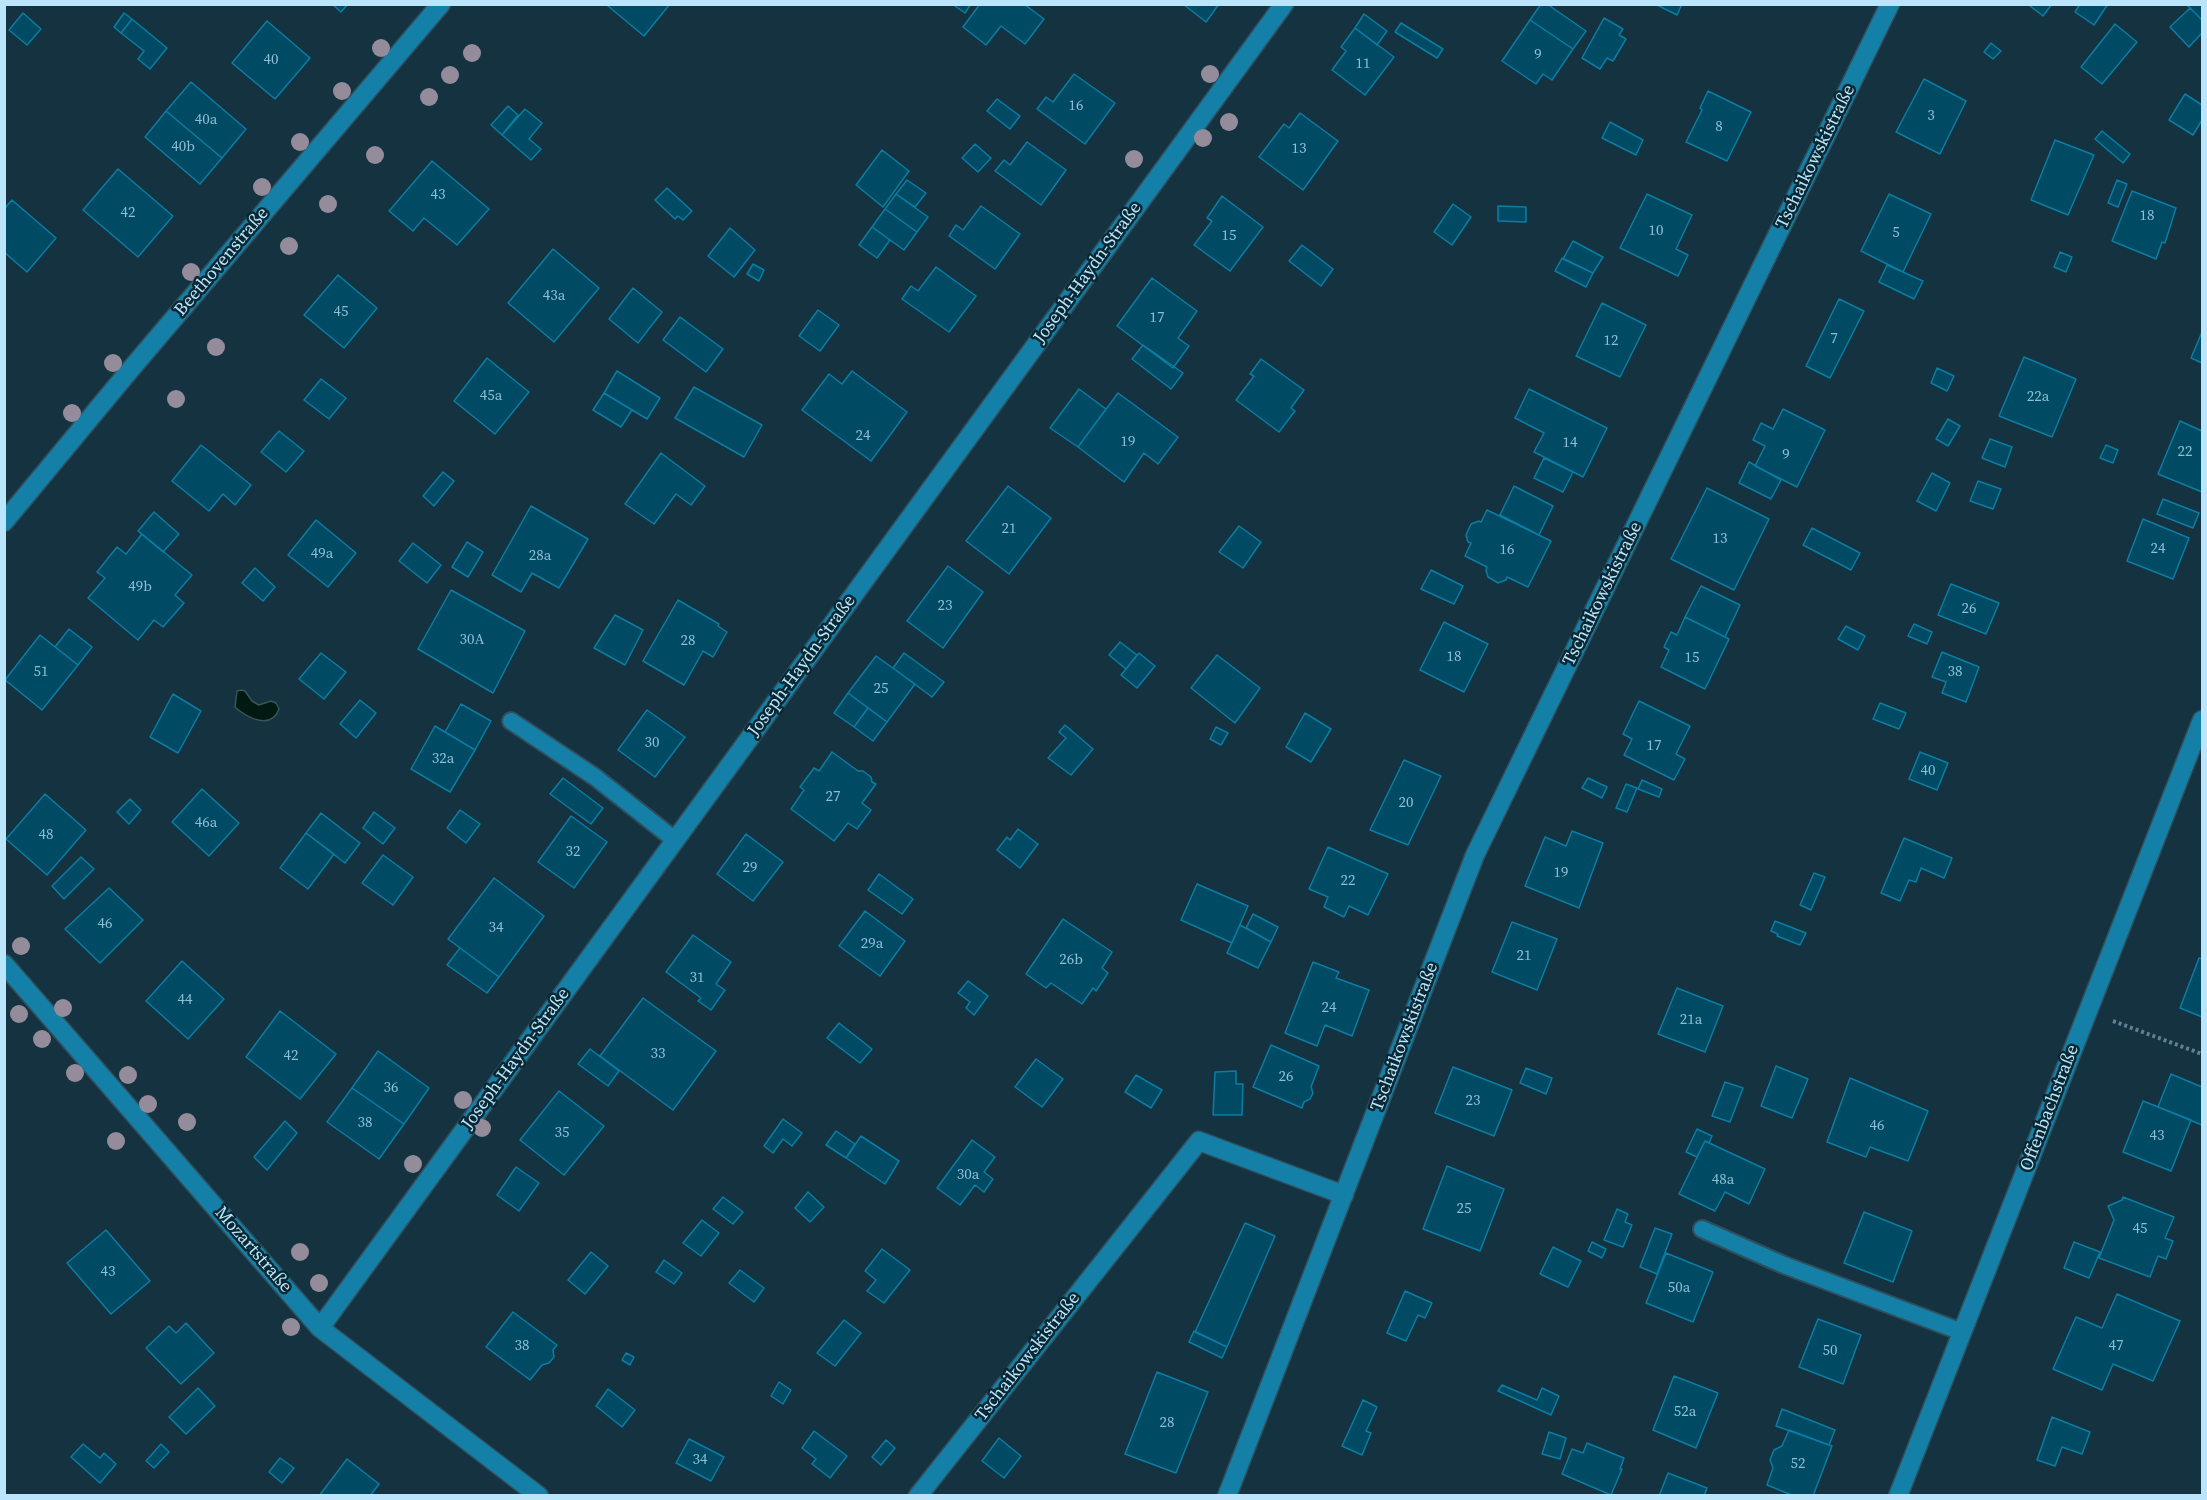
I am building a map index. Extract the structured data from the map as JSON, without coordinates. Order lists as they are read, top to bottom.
{
  "streets": {
    "street": [
      "Tschaikowskistraße",
      "Beethovenstraße",
      "Joseph-Haydn-Straße",
      "Offenbachstraße",
      "Mozartstraße"
    ]
  },
  "crossings": [
    ["Joseph-Haydn-Straße", "Mozartstraße"]
  ],
  "house_numbers": [
    "9",
    "40",
    "11",
    "16",
    "3",
    "40a",
    "8",
    "40b",
    "13",
    "43",
    "42",
    "18",
    "10",
    "5",
    "15",
    "43a",
    "45",
    "17",
    "7",
    "12",
    "45a",
    "22a",
    "24",
    "19",
    "14",
    "22",
    "9",
    "21",
    "13",
    "24",
    "16",
    "49a",
    "28a",
    "49b",
    "23",
    "26",
    "30A",
    "28",
    "18",
    "15",
    "51",
    "38",
    "25",
    "30",
    "17",
    "32a",
    "40",
    "27",
    "20",
    "46a",
    "48",
    "32",
    "29",
    "19",
    "22",
    "46",
    "34",
    "29a",
    "21",
    "26b",
    "31",
    "44",
    "24",
    "21a",
    "33",
    "42",
    "26",
    "36",
    "23",
    "38",
    "46",
    "35",
    "43",
    "30a",
    "48a",
    "25",
    "45",
    "43",
    "50a",
    "38",
    "47",
    "50",
    "52a",
    "28",
    "34",
    "52"
  ]
}
